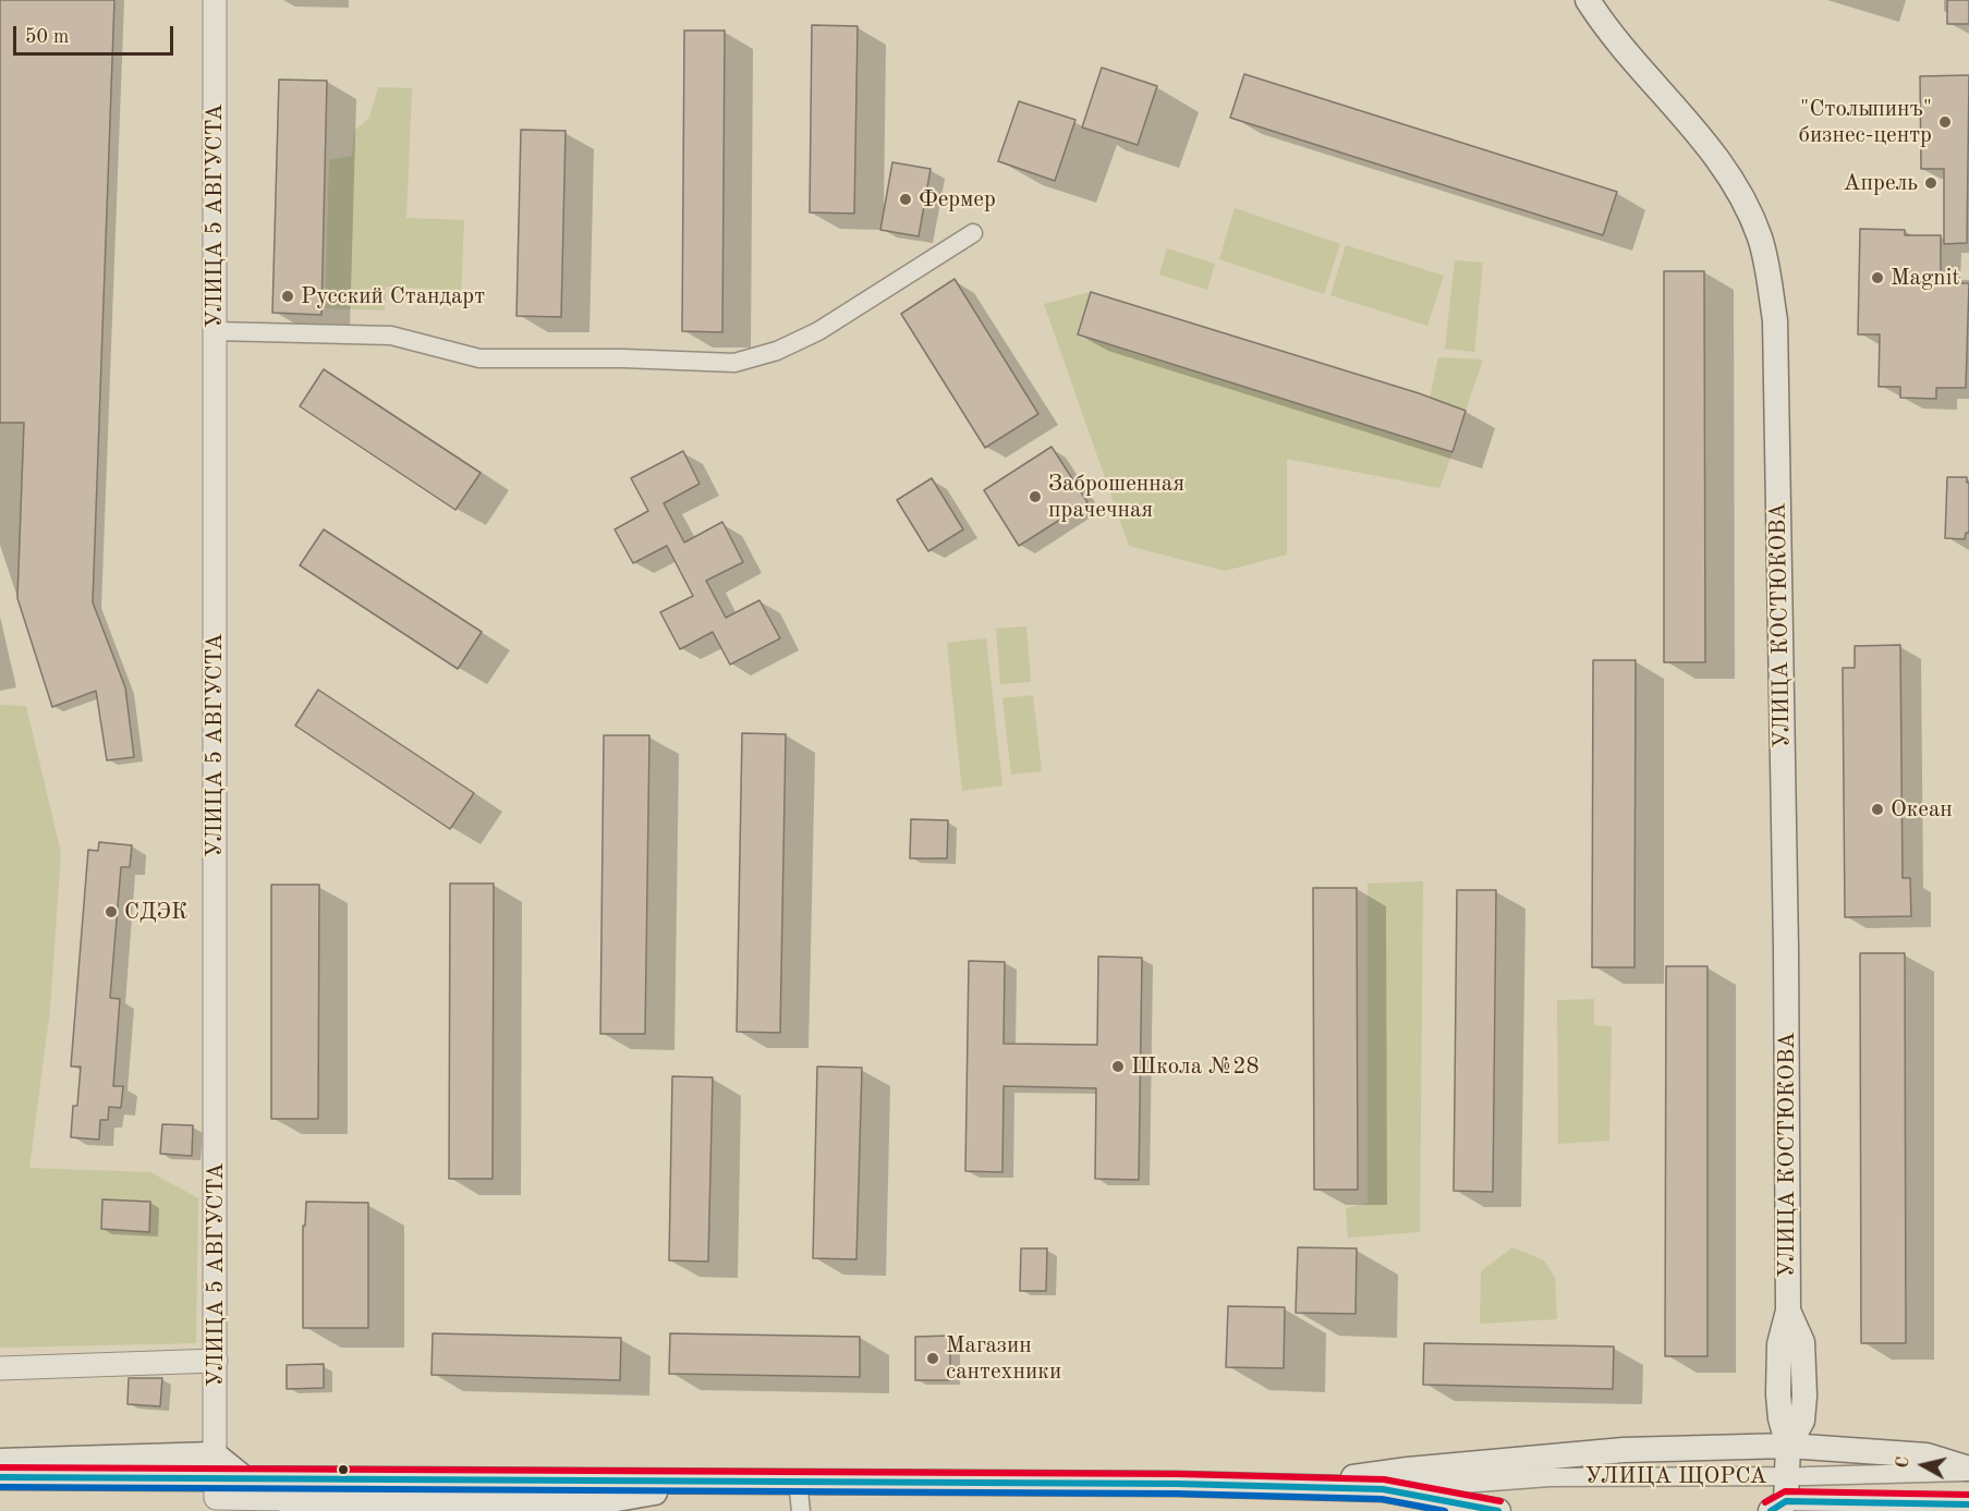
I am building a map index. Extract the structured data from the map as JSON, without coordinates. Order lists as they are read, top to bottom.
{
  "streets": {
    "main road": ["УЛИЦА КОСТЮКОВА", "УЛИЦА ЩОРСА"],
    "street": ["УЛИЦА 5 АВГУСТА"]
  },
  "crossings": [
    ["УЛИЦА 5 АВГУСТА", "УЛИЦА ЩОРСА"],
    ["УЛИЦА КОСТЮКОВА", "УЛИЦА ЩОРСА"]
  ],
  "places": [
    "\"Столыпинъ\" бизнес-центр",
    "Апрель",
    "Фермер",
    "Magnit",
    "Русский Стандарт",
    "Заброшенная прачечная",
    "Океан",
    "СДЭК",
    "Школа №28",
    "Магазин сантехники"
  ],
  "scale_bar": "50 m",
  "north": "left"
}
